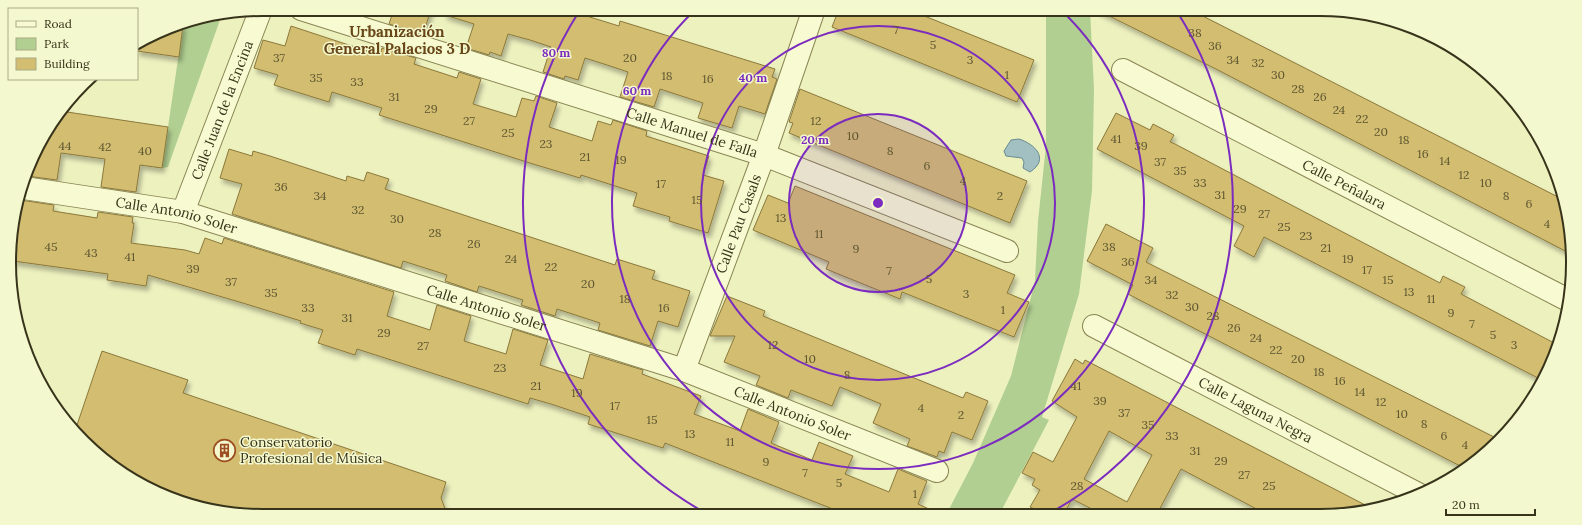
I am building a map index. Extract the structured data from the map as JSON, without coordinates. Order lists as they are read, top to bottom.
{
  "streets": {
    "street": [
      "Calle Juan de la Encina",
      "Calle Manuel de Falla",
      "Calle Peñalara",
      "Calle Antonio Soler",
      "Calle Pau Casals",
      "Calle Laguna Negra"
    ]
  },
  "crossings": [
    ["Calle Juan de la Encina", "Calle Antonio Soler"],
    ["Calle Manuel de Falla", "Calle Pau Casals"],
    ["Calle Antonio Soler", "Calle Pau Casals"]
  ],
  "districts": ["Urbanización General Palacios 3 D"],
  "places": {
    "building": ["Conservatorio Profesional de Música"]
  },
  "house_numbers": [
    "7",
    "38",
    "5",
    "36",
    "37",
    "20",
    "3",
    "34",
    "32",
    "1",
    "30",
    "18",
    "35",
    "16",
    "33",
    "28",
    "31",
    "26",
    "29",
    "24",
    "22",
    "27",
    "12",
    "20",
    "25",
    "10",
    "41",
    "18",
    "23",
    "44",
    "39",
    "42",
    "40",
    "8",
    "16",
    "21",
    "19",
    "14",
    "37",
    "6",
    "35",
    "12",
    "4",
    "33",
    "10",
    "17",
    "36",
    "31",
    "34",
    "2",
    "8",
    "15",
    "6",
    "29",
    "32",
    "27",
    "13",
    "30",
    "4",
    "25",
    "28",
    "11",
    "23",
    "26",
    "45",
    "38",
    "21",
    "9",
    "43",
    "41",
    "24",
    "19",
    "36",
    "22",
    "39",
    "17",
    "7",
    "5",
    "34",
    "15",
    "37",
    "20",
    "13",
    "35",
    "3",
    "32",
    "18",
    "11",
    "30",
    "33",
    "16",
    "1",
    "9",
    "28",
    "31",
    "7",
    "26",
    "29",
    "5",
    "24",
    "12",
    "3",
    "27",
    "22",
    "10",
    "20",
    "23",
    "18",
    "8",
    "16",
    "21",
    "41",
    "14",
    "19",
    "39",
    "12",
    "17",
    "4",
    "37",
    "10",
    "2",
    "15",
    "8",
    "35",
    "13",
    "33",
    "6",
    "11",
    "4",
    "31",
    "29",
    "9",
    "7",
    "27",
    "5",
    "28",
    "25",
    "1"
  ],
  "legend": ["Road", "Park", "Building"],
  "scale_bar": "20 m",
  "rings": [
    "80 m",
    "40 m",
    "60 m",
    "20 m"
  ]
}
